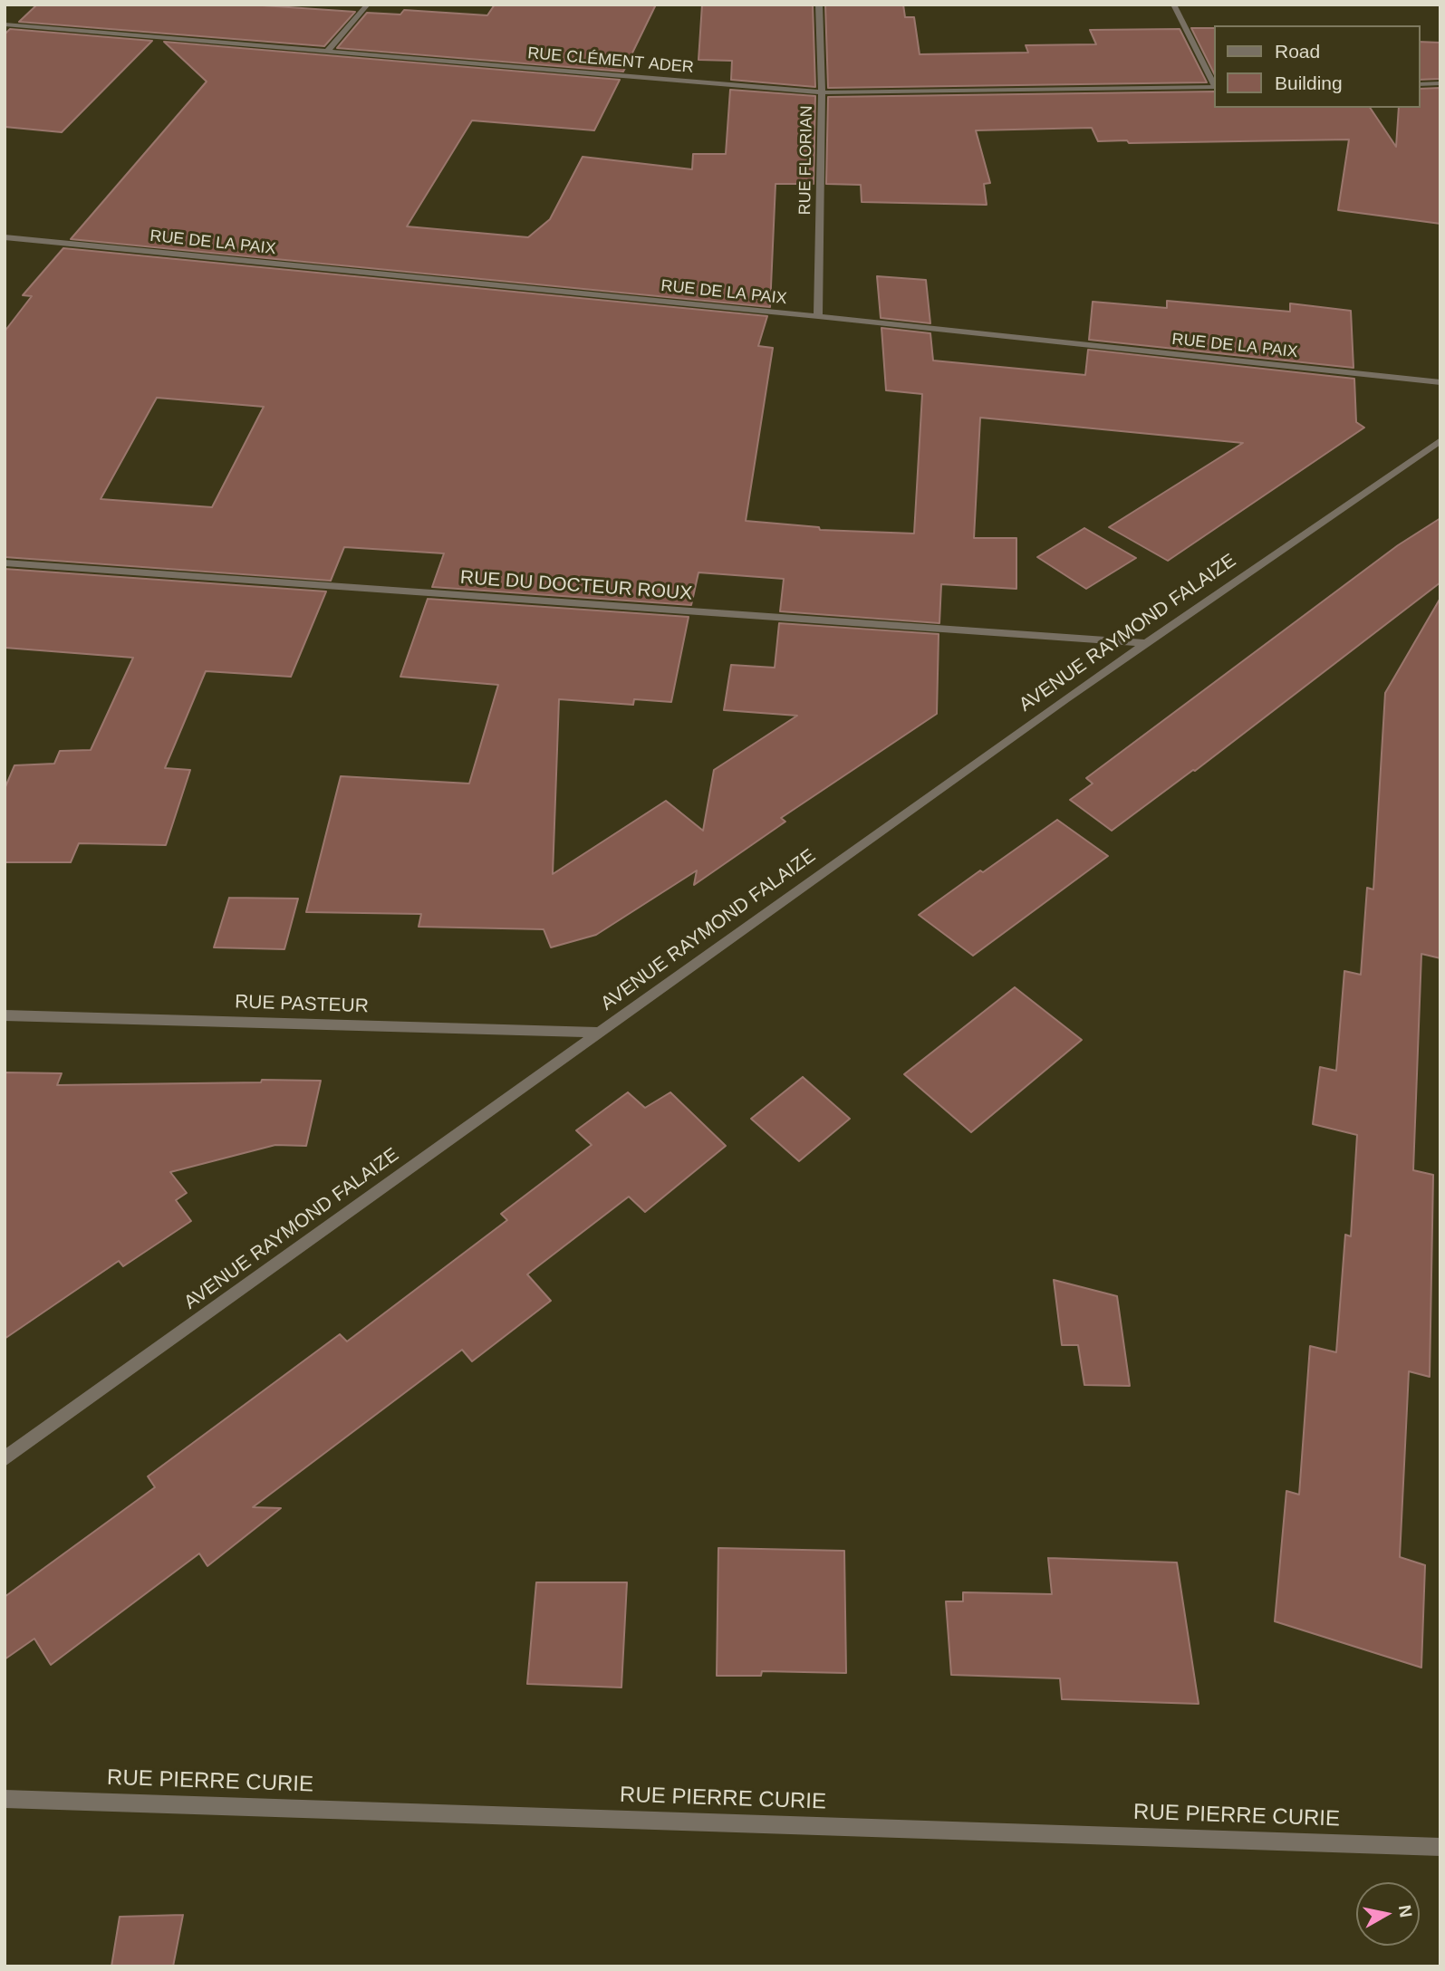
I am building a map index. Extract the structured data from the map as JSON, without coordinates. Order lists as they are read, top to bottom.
{
  "streets": {
    "street": [
      "RUE CLÉMENT ADER",
      "RUE FLORIAN",
      "RUE DE LA PAIX",
      "RUE DU DOCTEUR ROUX",
      "AVENUE RAYMOND FALAIZE",
      "RUE PASTEUR",
      "RUE PIERRE CURIE"
    ]
  },
  "crossings": [
    ["RUE CLÉMENT ADER", "RUE FLORIAN"],
    ["RUE FLORIAN", "RUE DE LA PAIX"],
    ["RUE DU DOCTEUR ROUX", "AVENUE RAYMOND FALAIZE"],
    ["AVENUE RAYMOND FALAIZE", "RUE PASTEUR"]
  ],
  "legend": ["Road", "Building"],
  "north": "right"
}
